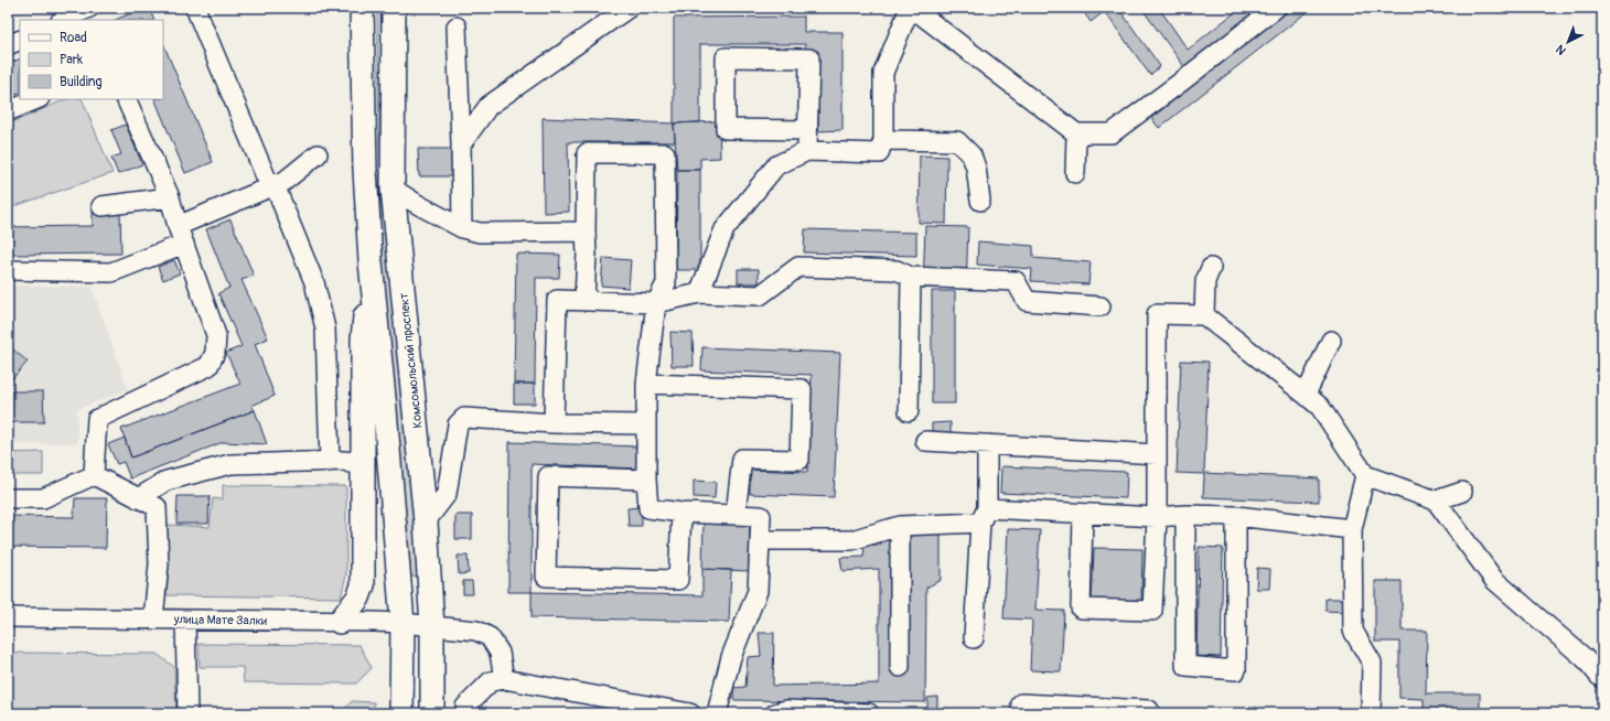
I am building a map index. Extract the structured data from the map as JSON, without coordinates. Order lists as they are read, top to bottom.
{
  "streets": {
    "main road": ["Комсомольский проспект"],
    "street": ["улица Мате Залки"]
  },
  "crossings": [
    ["Комсомольский проспект", "улица Мате Залки"]
  ],
  "legend": ["Road", "Park", "Building"],
  "north": "bottom left"
}
